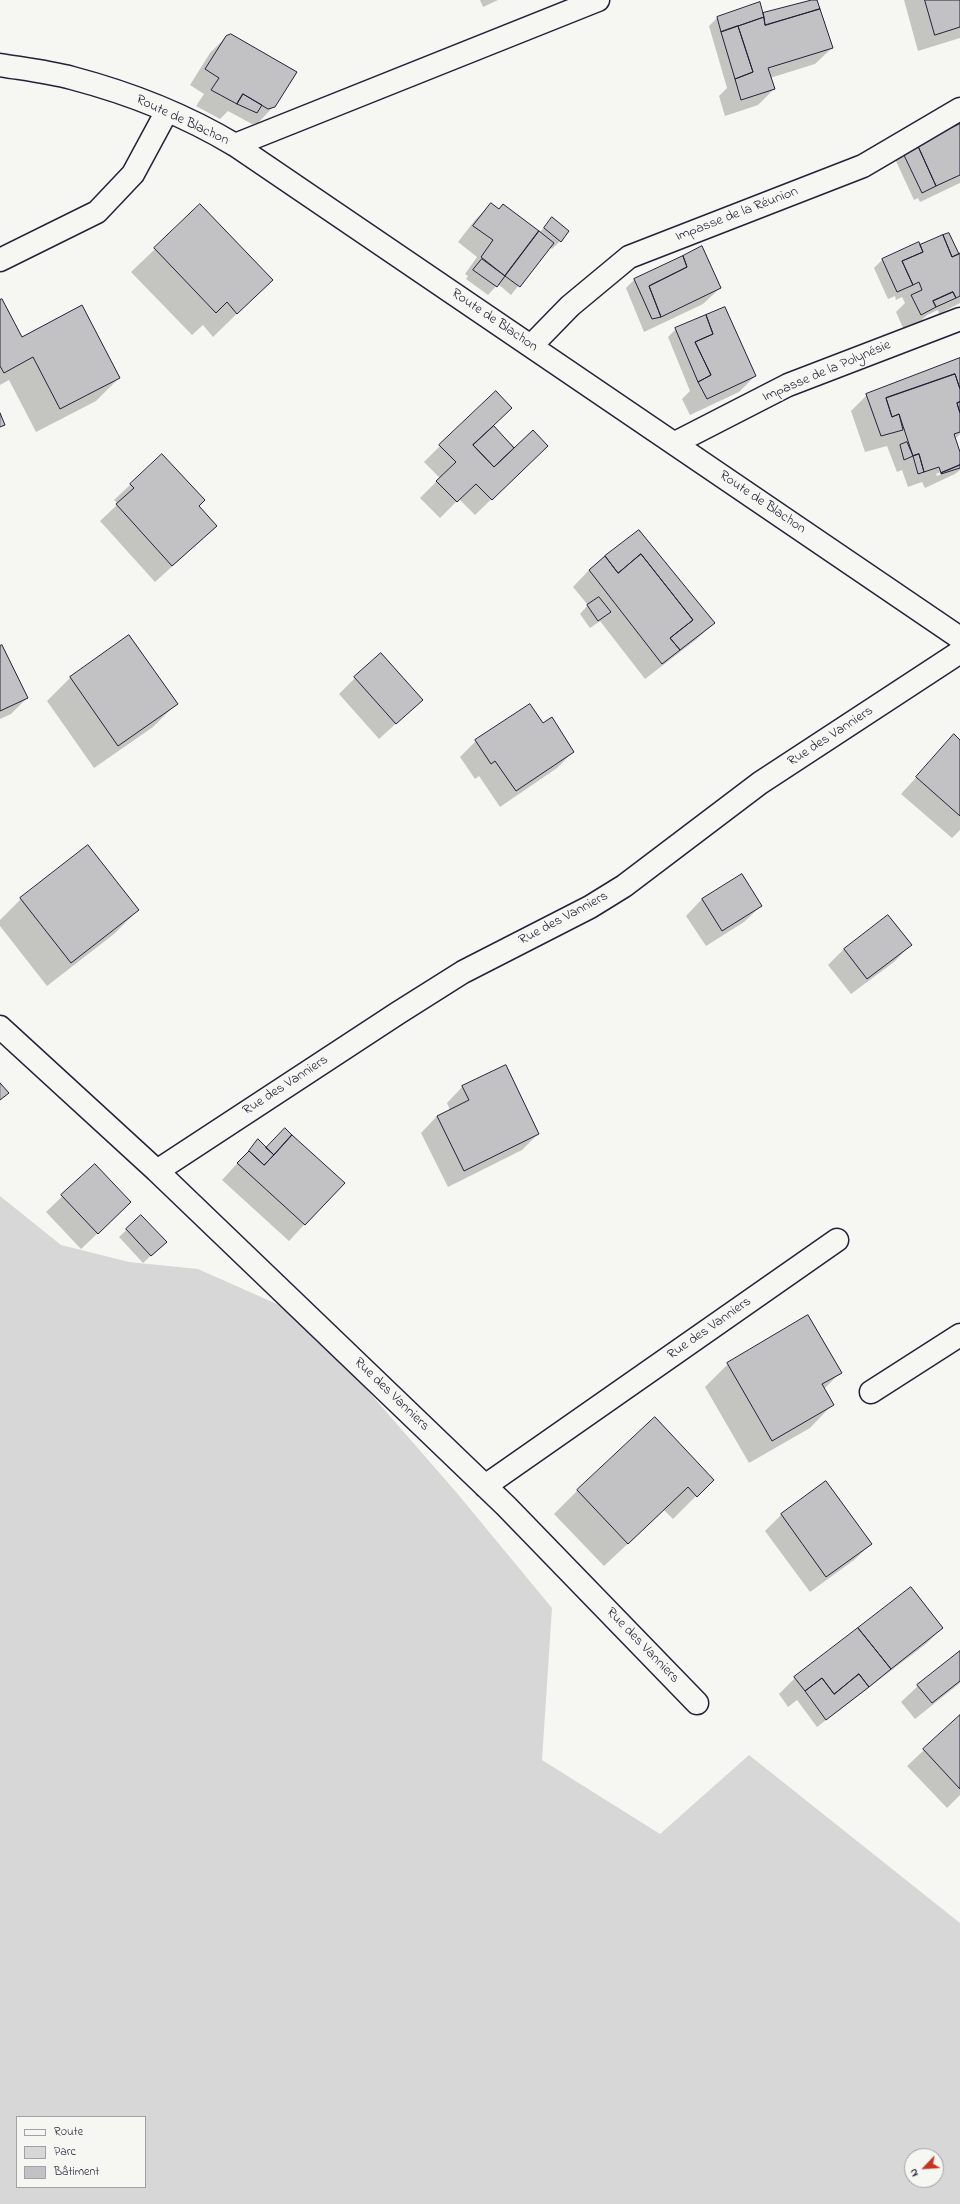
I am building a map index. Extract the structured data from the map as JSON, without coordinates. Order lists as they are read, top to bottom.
{
  "streets": {
    "street": [
      "Route de Blachon",
      "Impasse de la Réunion",
      "Impasse de la Polynésie",
      "Rue des Vanniers"
    ]
  },
  "crossings": [
    ["Route de Blachon", "Impasse de la Réunion"],
    ["Route de Blachon", "Impasse de la Polynésie"]
  ],
  "legend": ["Route", "Parc", "Bâtiment"],
  "north": "bottom left"
}
